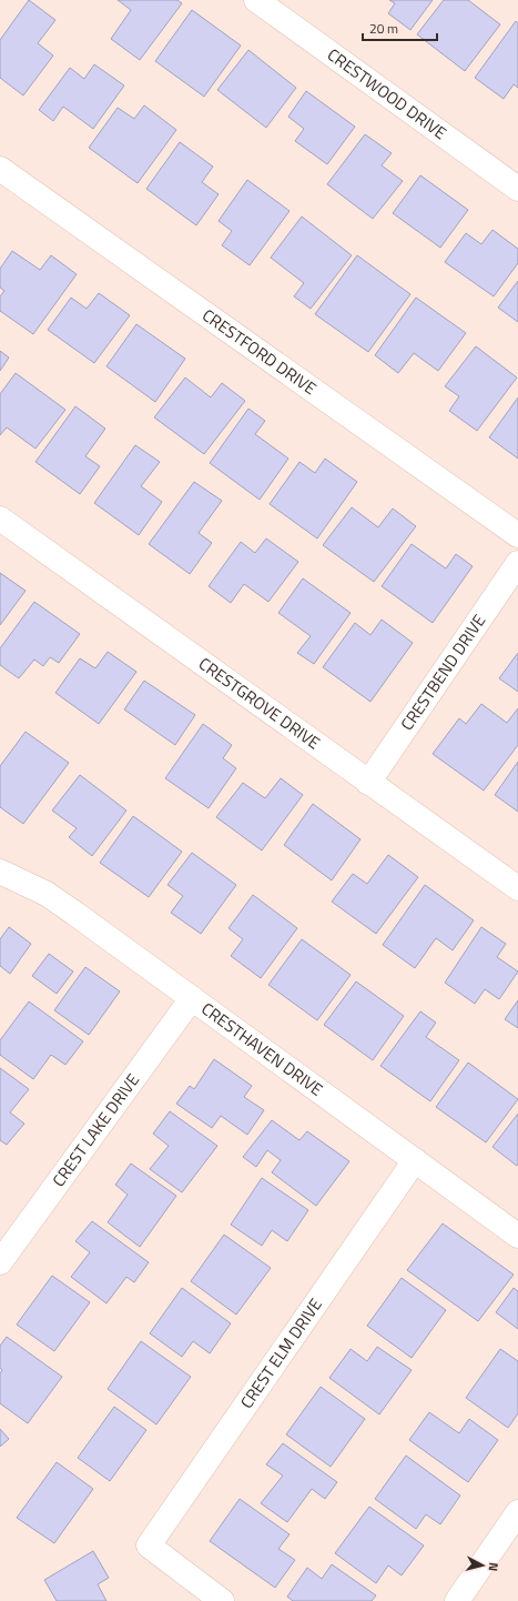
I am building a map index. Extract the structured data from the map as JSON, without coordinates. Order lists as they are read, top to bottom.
{
  "streets": {
    "street": [
      "CRESTWOOD DRIVE",
      "CRESTFORD DRIVE",
      "CRESTBEND DRIVE",
      "CRESTGROVE DRIVE",
      "CRESTHAVEN DRIVE",
      "CREST LAKE DRIVE",
      "CREST ELM DRIVE"
    ]
  },
  "crossings": [
    ["CRESTBEND DRIVE", "CRESTGROVE DRIVE"],
    ["CRESTHAVEN DRIVE", "CREST LAKE DRIVE"],
    ["CRESTHAVEN DRIVE", "CREST ELM DRIVE"]
  ],
  "scale_bar": "20 m",
  "north": "right"
}
